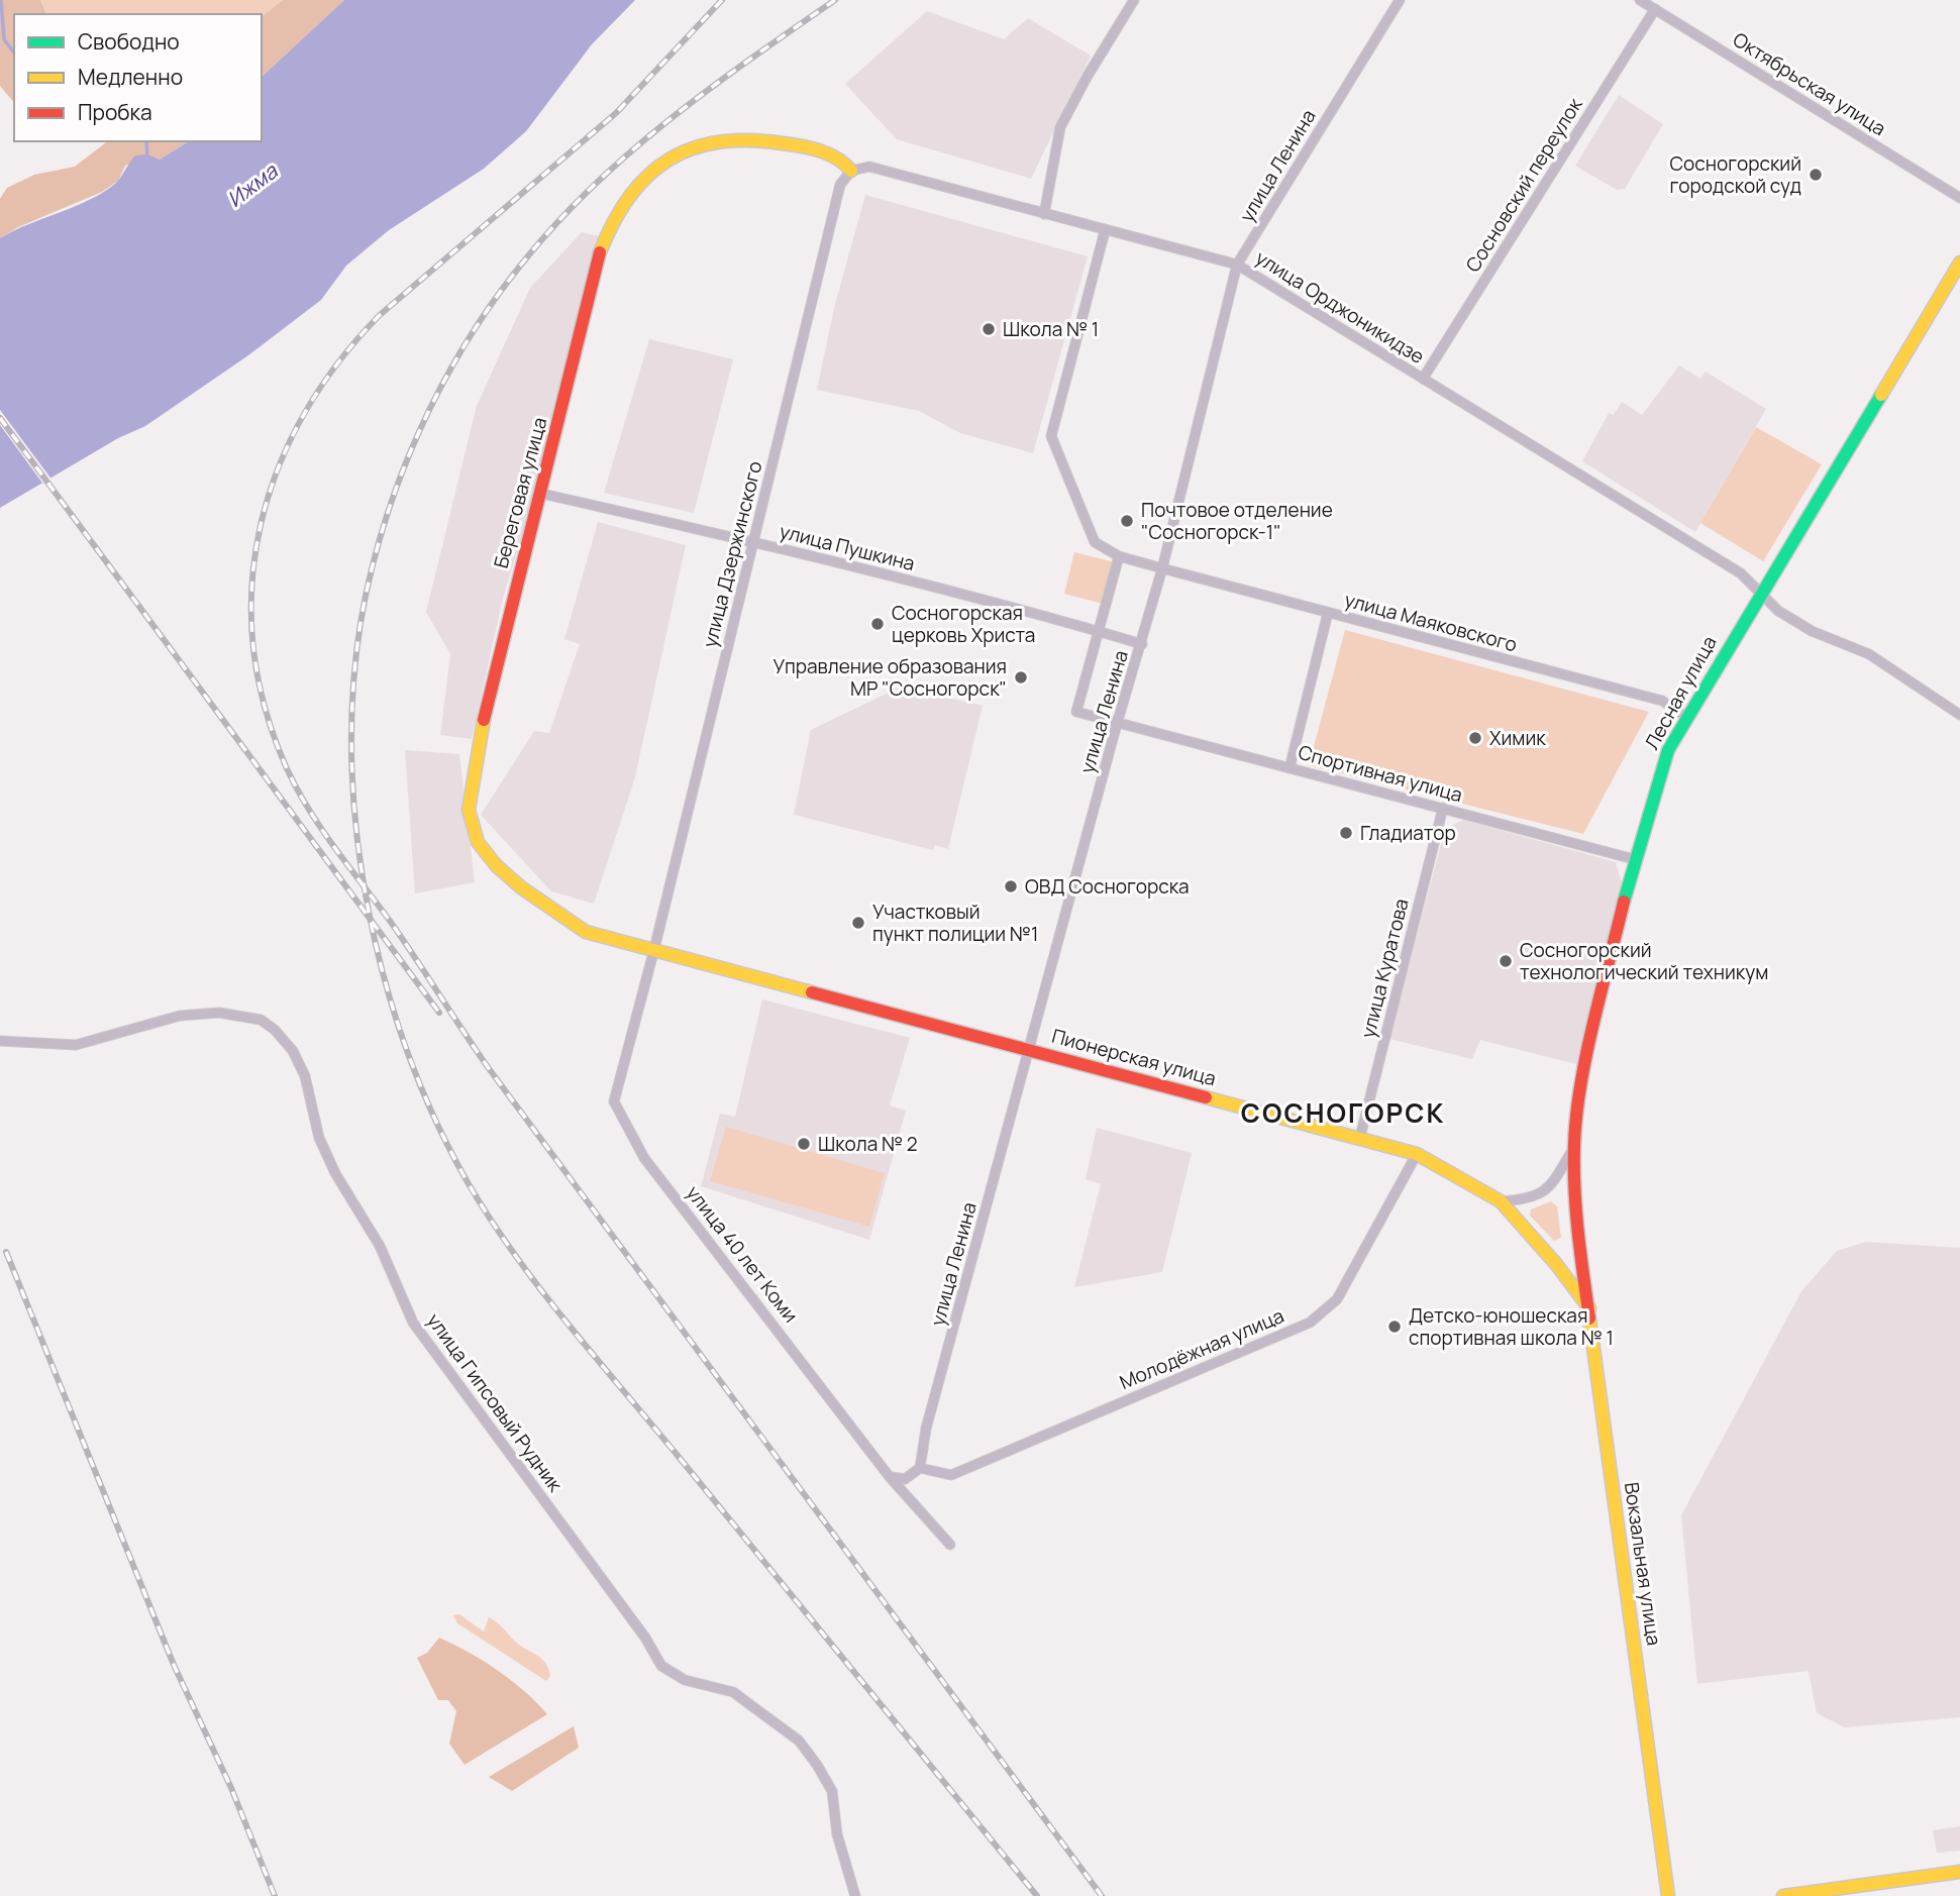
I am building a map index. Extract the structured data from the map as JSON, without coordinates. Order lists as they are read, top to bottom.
{
  "streets": {
    "street": [
      "Октябрьская улица",
      "улица Ленина",
      "Сосновский переулок",
      "улица Орджоникидзе",
      "Береговая улица",
      "улица Пушкина",
      "улица Дзержинского",
      "улица Маяковского",
      "Лесная улица",
      "Спортивная улица",
      "улица Куратова",
      "Пионерская улица",
      "улица 40 лет Коми",
      "Молодёжная улица",
      "улица Гипсовый Рудник",
      "Вокзальная улица"
    ]
  },
  "crossings": [
    ["Октябрьская улица", "Сосновский переулок"],
    ["улица Ленина", "улица Орджоникидзе"],
    ["улица Ленина", "улица Пушкина"],
    ["улица Ленина", "улица Маяковского"],
    ["улица Ленина", "Спортивная улица"],
    ["улица Ленина", "Пионерская улица"],
    ["улица Ленина", "Молодёжная улица"],
    ["Сосновский переулок", "улица Орджоникидзе"],
    ["улица Орджоникидзе", "Береговая улица"],
    ["улица Орджоникидзе", "улица Дзержинского"],
    ["улица Орджоникидзе", "Лесная улица"],
    ["Береговая улица", "улица Пушкина"],
    ["Береговая улица", "улица Дзержинского"],
    ["Береговая улица", "Пионерская улица"],
    ["Береговая улица", "улица 40 лет Коми"],
    ["улица Пушкина", "улица Дзержинского"],
    ["улица Пушкина", "Спортивная улица"],
    ["улица Дзержинского", "Пионерская улица"],
    ["улица Дзержинского", "улица 40 лет Коми"],
    ["улица Маяковского", "Лесная улица"],
    ["Лесная улица", "Спортивная улица"],
    ["Лесная улица", "Вокзальная улица"],
    ["Спортивная улица", "улица Куратова"],
    ["улица Куратова", "Пионерская улица"],
    ["Пионерская улица", "улица 40 лет Коми"],
    ["Пионерская улица", "Молодёжная улица"],
    ["Пионерская улица", "Вокзальная улица"]
  ],
  "districts": ["СОСНОГОРСК"],
  "water": ["Ижма"],
  "places": [
    "Сосногорский городской суд",
    "Школа № 1",
    "Почтовое отделение \"Сосногорск-1\"",
    "Сосногорская церковь Христа",
    "Управление образования МР \"Сосногорск\"",
    "Химик",
    "Гладиатор",
    "ОВД Сосногорска",
    "Участковый пункт полиции №1",
    "Сосногорский технологический техникум",
    "Школа № 2",
    "Детско-юношеская спортивная школа № 1"
  ],
  "legend": ["Свободно", "Медленно", "Пробка"]
}
